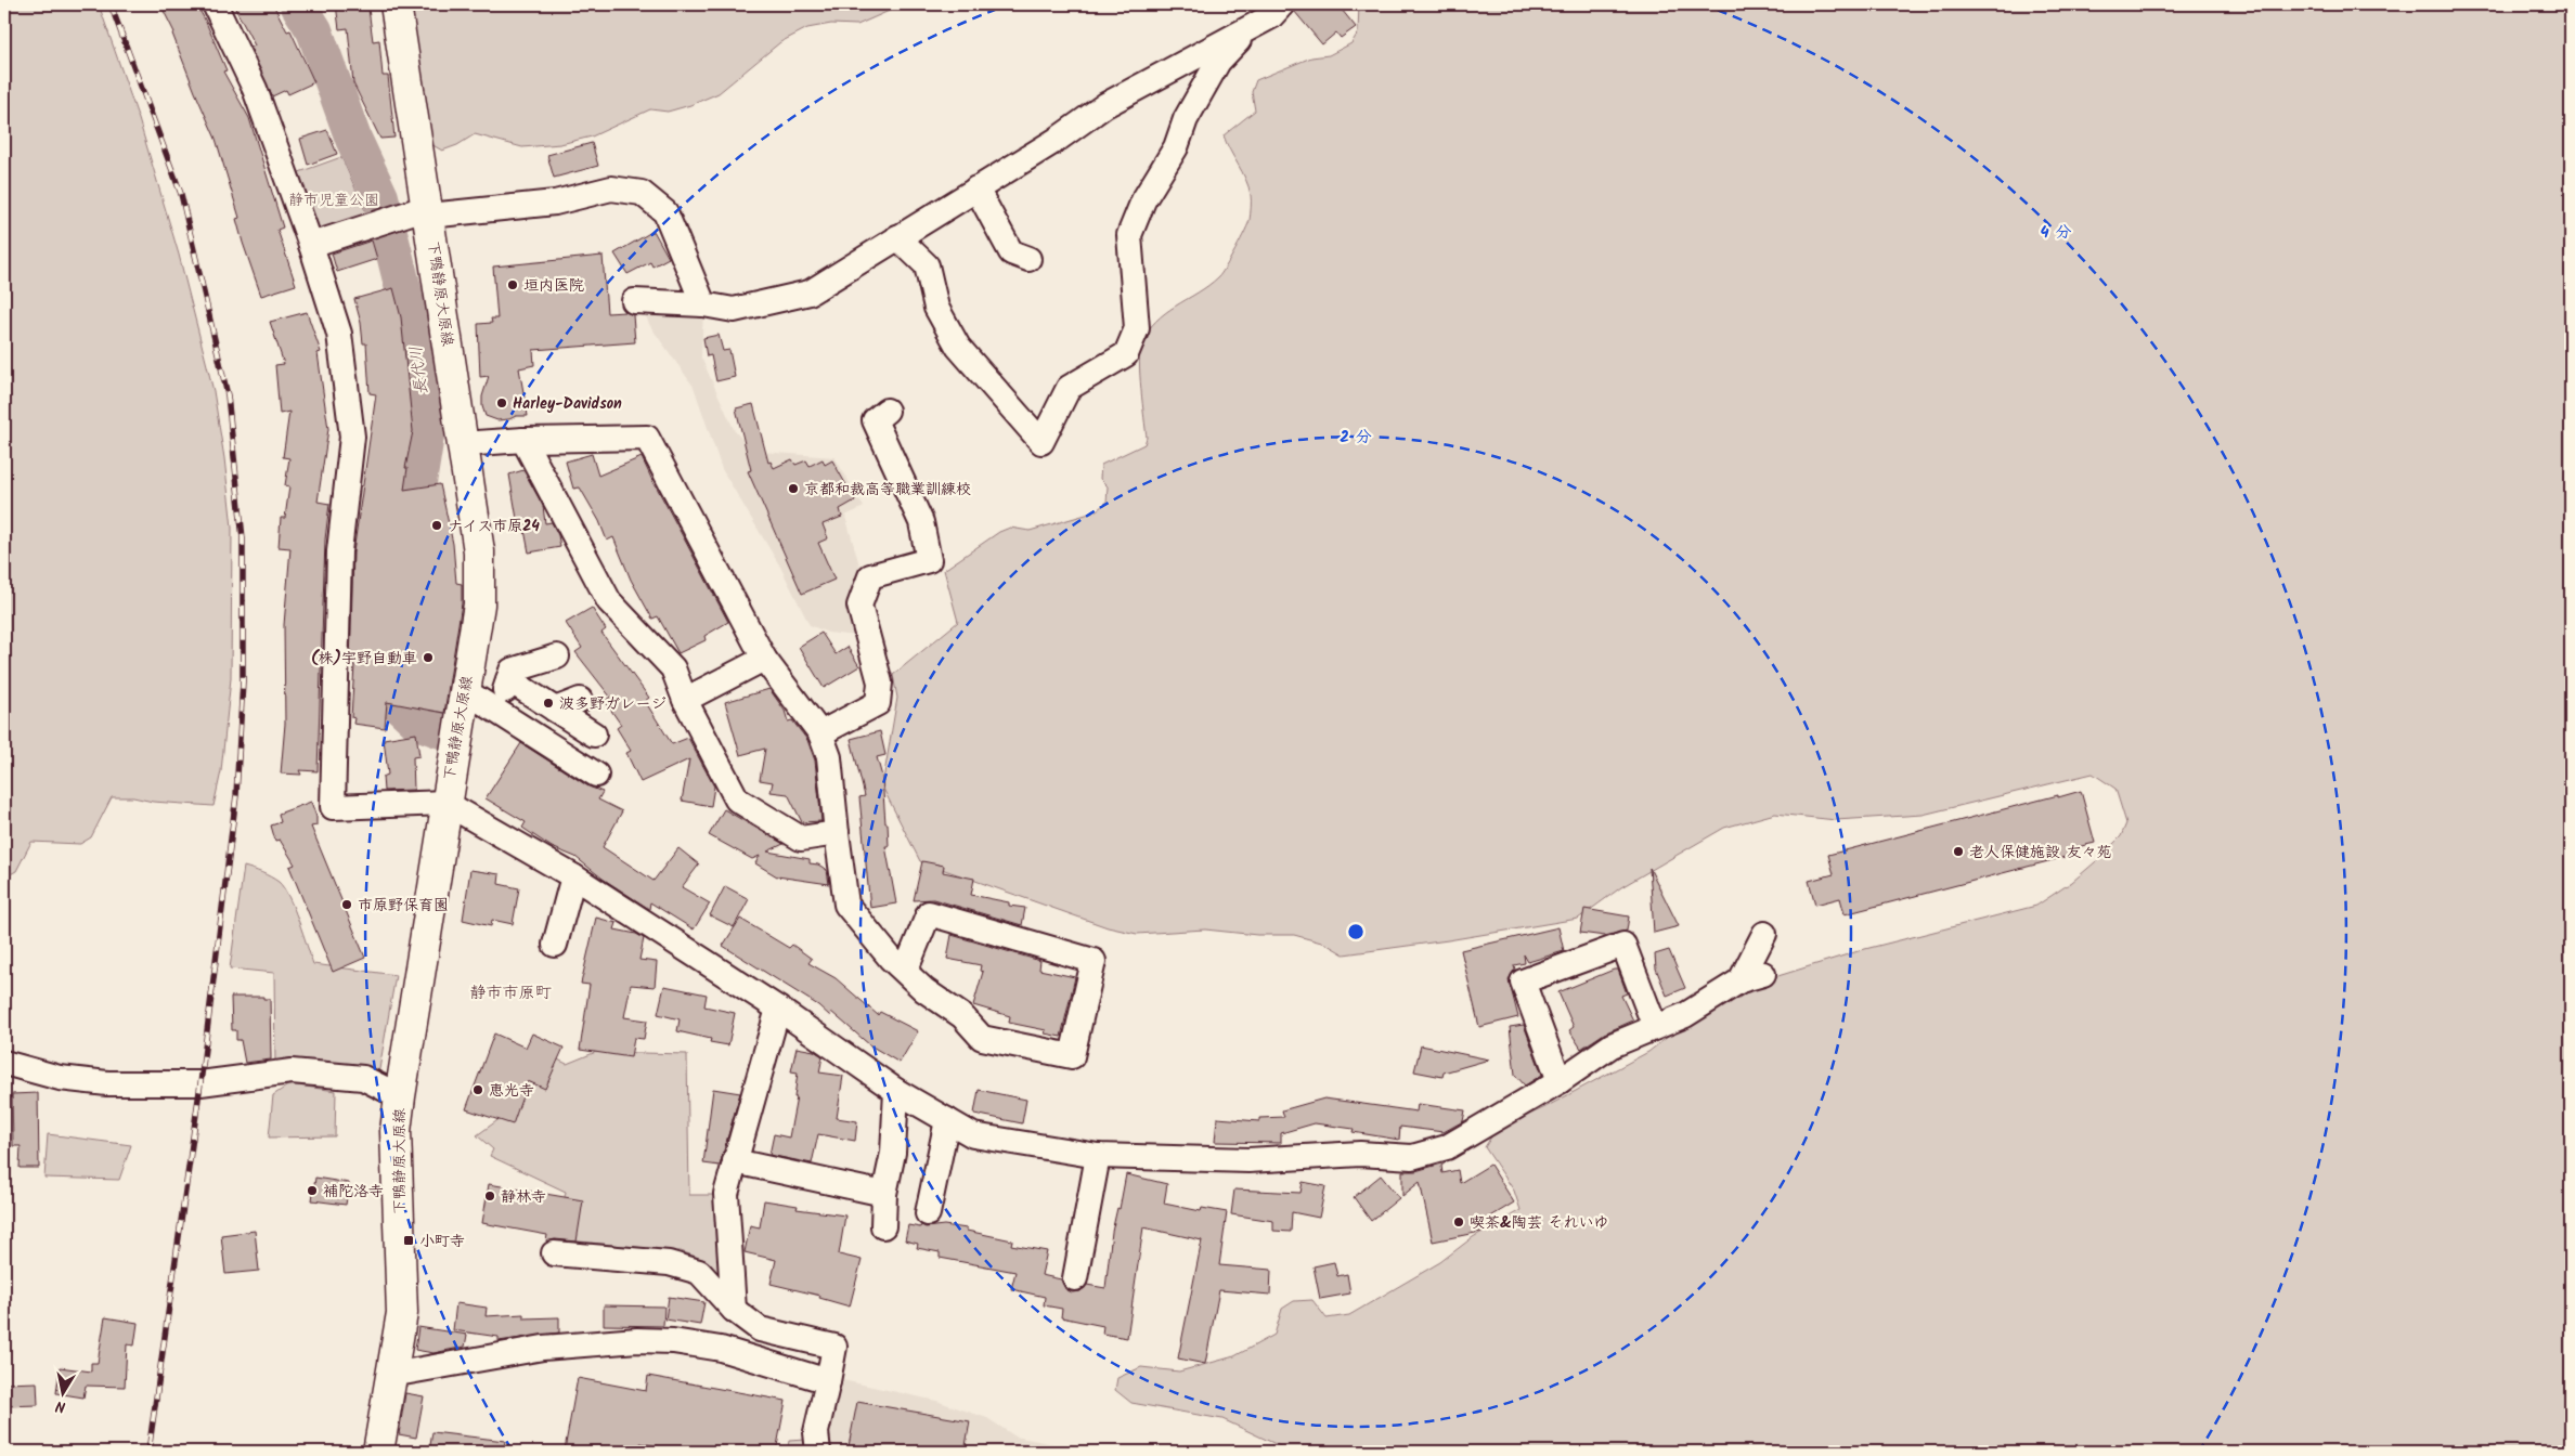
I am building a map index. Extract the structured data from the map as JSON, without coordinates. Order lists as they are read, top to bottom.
{
  "streets": {
    "main road": ["下鴨静原大原線"]
  },
  "districts": ["静市市原町"],
  "water": ["長代川"],
  "parks": ["静市児童公園"],
  "places": {
    "other": [
      "垣内医院",
      "Harley-Davidson",
      "京都和裁高等職業訓練校",
      "ナイス市原24",
      "(株)宇野自動車",
      "波多野ガレージ",
      "老人保健施設 友々苑",
      "市原野保育園",
      "恵光寺",
      "補陀洛寺",
      "静林寺",
      "喫茶&陶芸 それいゆ"
    ],
    "transit": ["小町寺"]
  },
  "north": "bottom",
  "rings": ["4 分", "2 分"]
}
